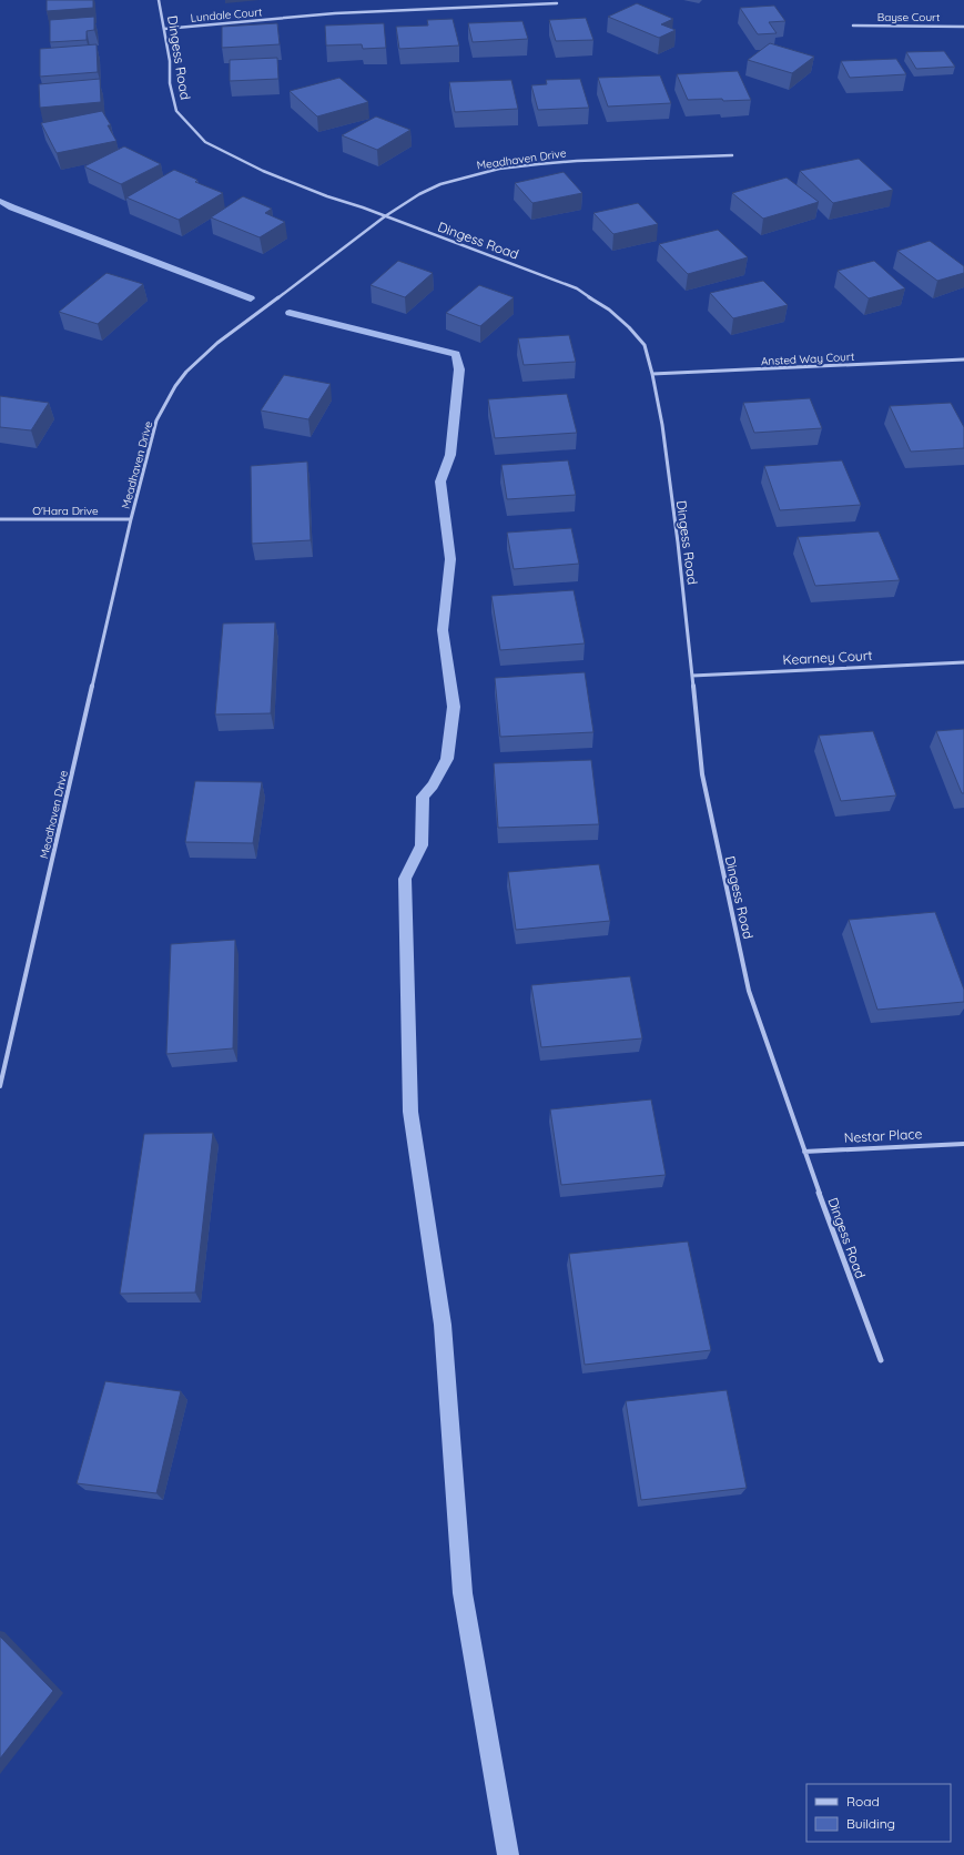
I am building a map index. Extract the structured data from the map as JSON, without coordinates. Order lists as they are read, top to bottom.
{
  "streets": {
    "street": [
      "Lundale Court",
      "Bayse Court",
      "Dingess Road",
      "Meadhaven Drive",
      "Ansted Way Court",
      "O'Hara Drive",
      "Kearney Court",
      "Nestar Place"
    ]
  },
  "crossings": [
    ["Lundale Court", "Dingess Road"],
    ["Dingess Road", "Meadhaven Drive"],
    ["Dingess Road", "Ansted Way Court"],
    ["Dingess Road", "Kearney Court"],
    ["Dingess Road", "Nestar Place"],
    ["Meadhaven Drive", "O'Hara Drive"]
  ],
  "legend": ["Road", "Building"]
}
